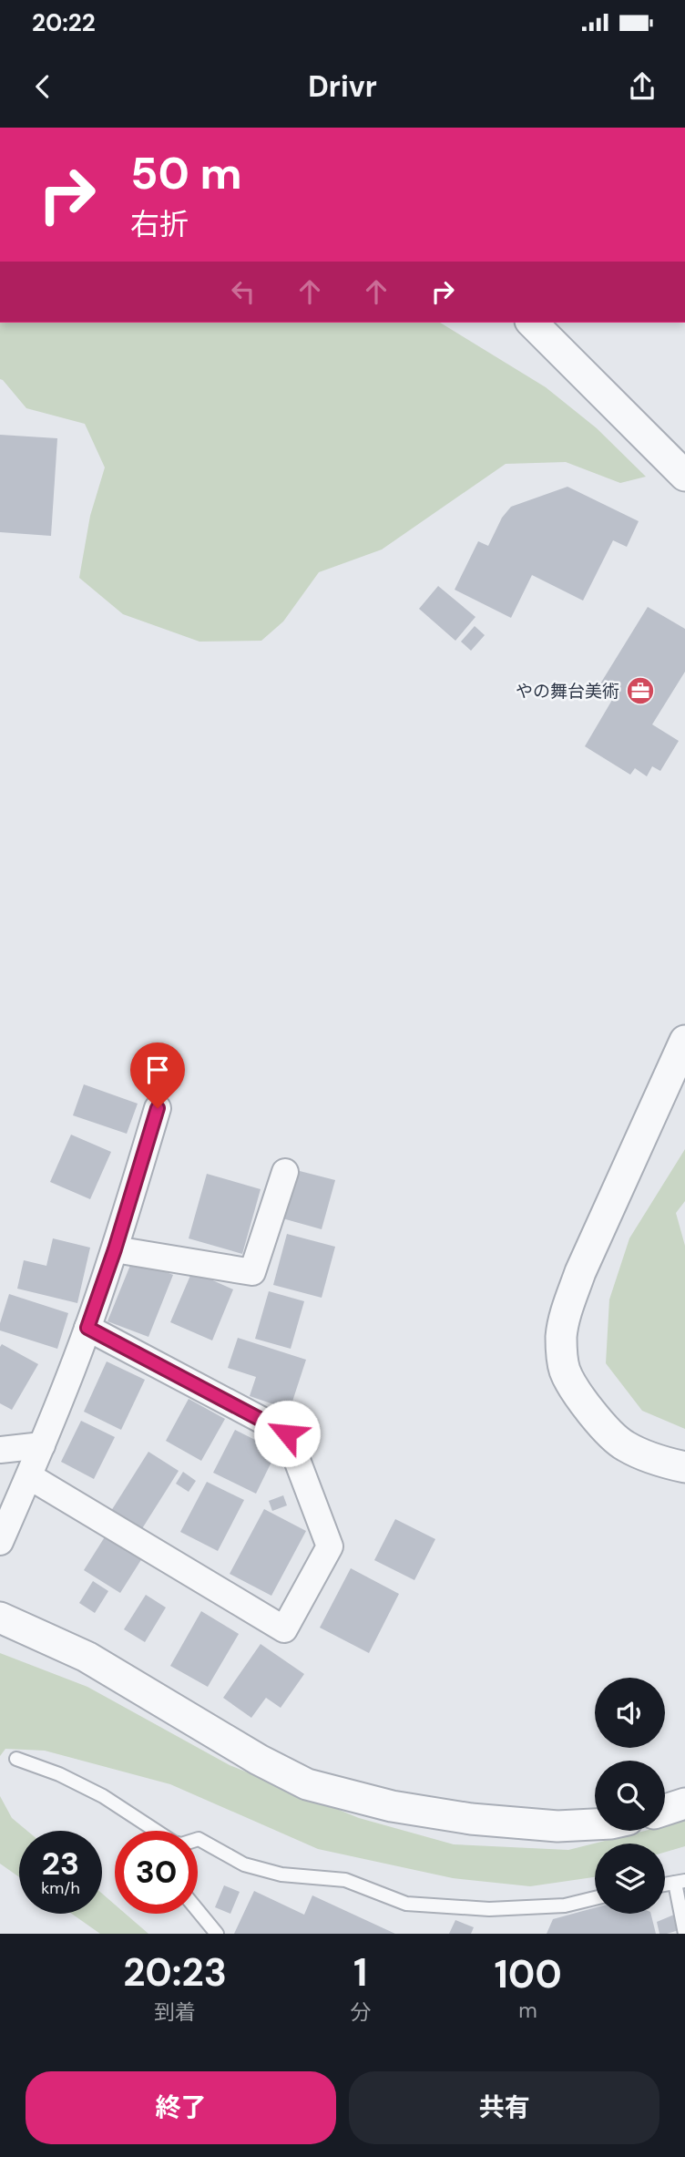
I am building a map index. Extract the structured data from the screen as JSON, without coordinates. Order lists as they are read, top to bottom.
{
  "places": {
    "office": ["やの舞台美術"]
  },
  "page": {
    "status": "20:22",
    "header": "Drivr",
    "turn": ["50 m", "右折"],
    "speed": "23 km/h",
    "limit": "30",
    "eta": [
      "20:23",
      "到着",
      "1",
      "分",
      "100",
      "m"
    ],
    "buttons": ["終了", "共有"]
  }
}
